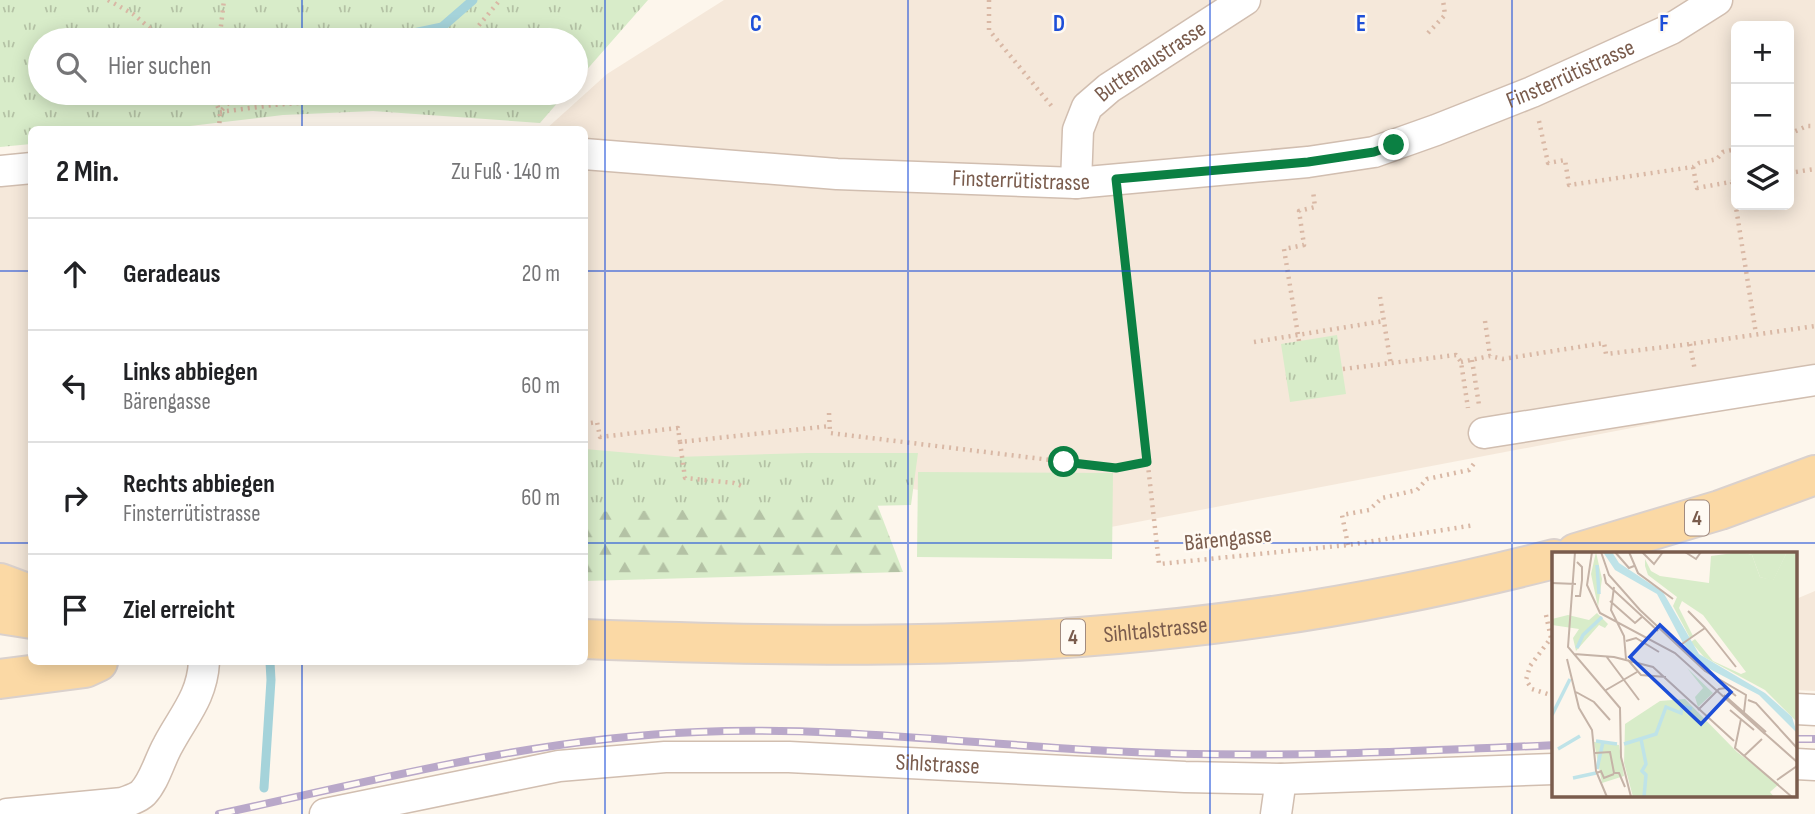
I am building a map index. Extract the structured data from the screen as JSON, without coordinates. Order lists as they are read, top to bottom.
{
  "streets": {
    "main road": ["4", "Sihltalstrasse"],
    "street": ["Buttenaustrasse", "Finsterrütistrasse", "Sihlstrasse"],
    "path": ["Bärengasse"]
  },
  "crossings": [
    ["Buttenaustrasse", "Finsterrütistrasse"],
    ["Finsterrütistrasse", "Bärengasse"]
  ],
  "page": {
    "map_buttons": ["+", "−"],
    "search": "Hier suchen",
    "heading": ["2 Min.", "Zu Fuß · 140 m"],
    "list": [
      ["Geradeaus", "20 m"],
      ["Links abbiegen", "Bärengasse", "60 m"],
      ["Rechts abbiegen", "Finsterrütistrasse", "60 m"],
      "Ziel erreicht"
    ]
  },
  "grid": {
    "columns": [
      "C",
      "D",
      "E",
      "F"
    ]
  }
}
